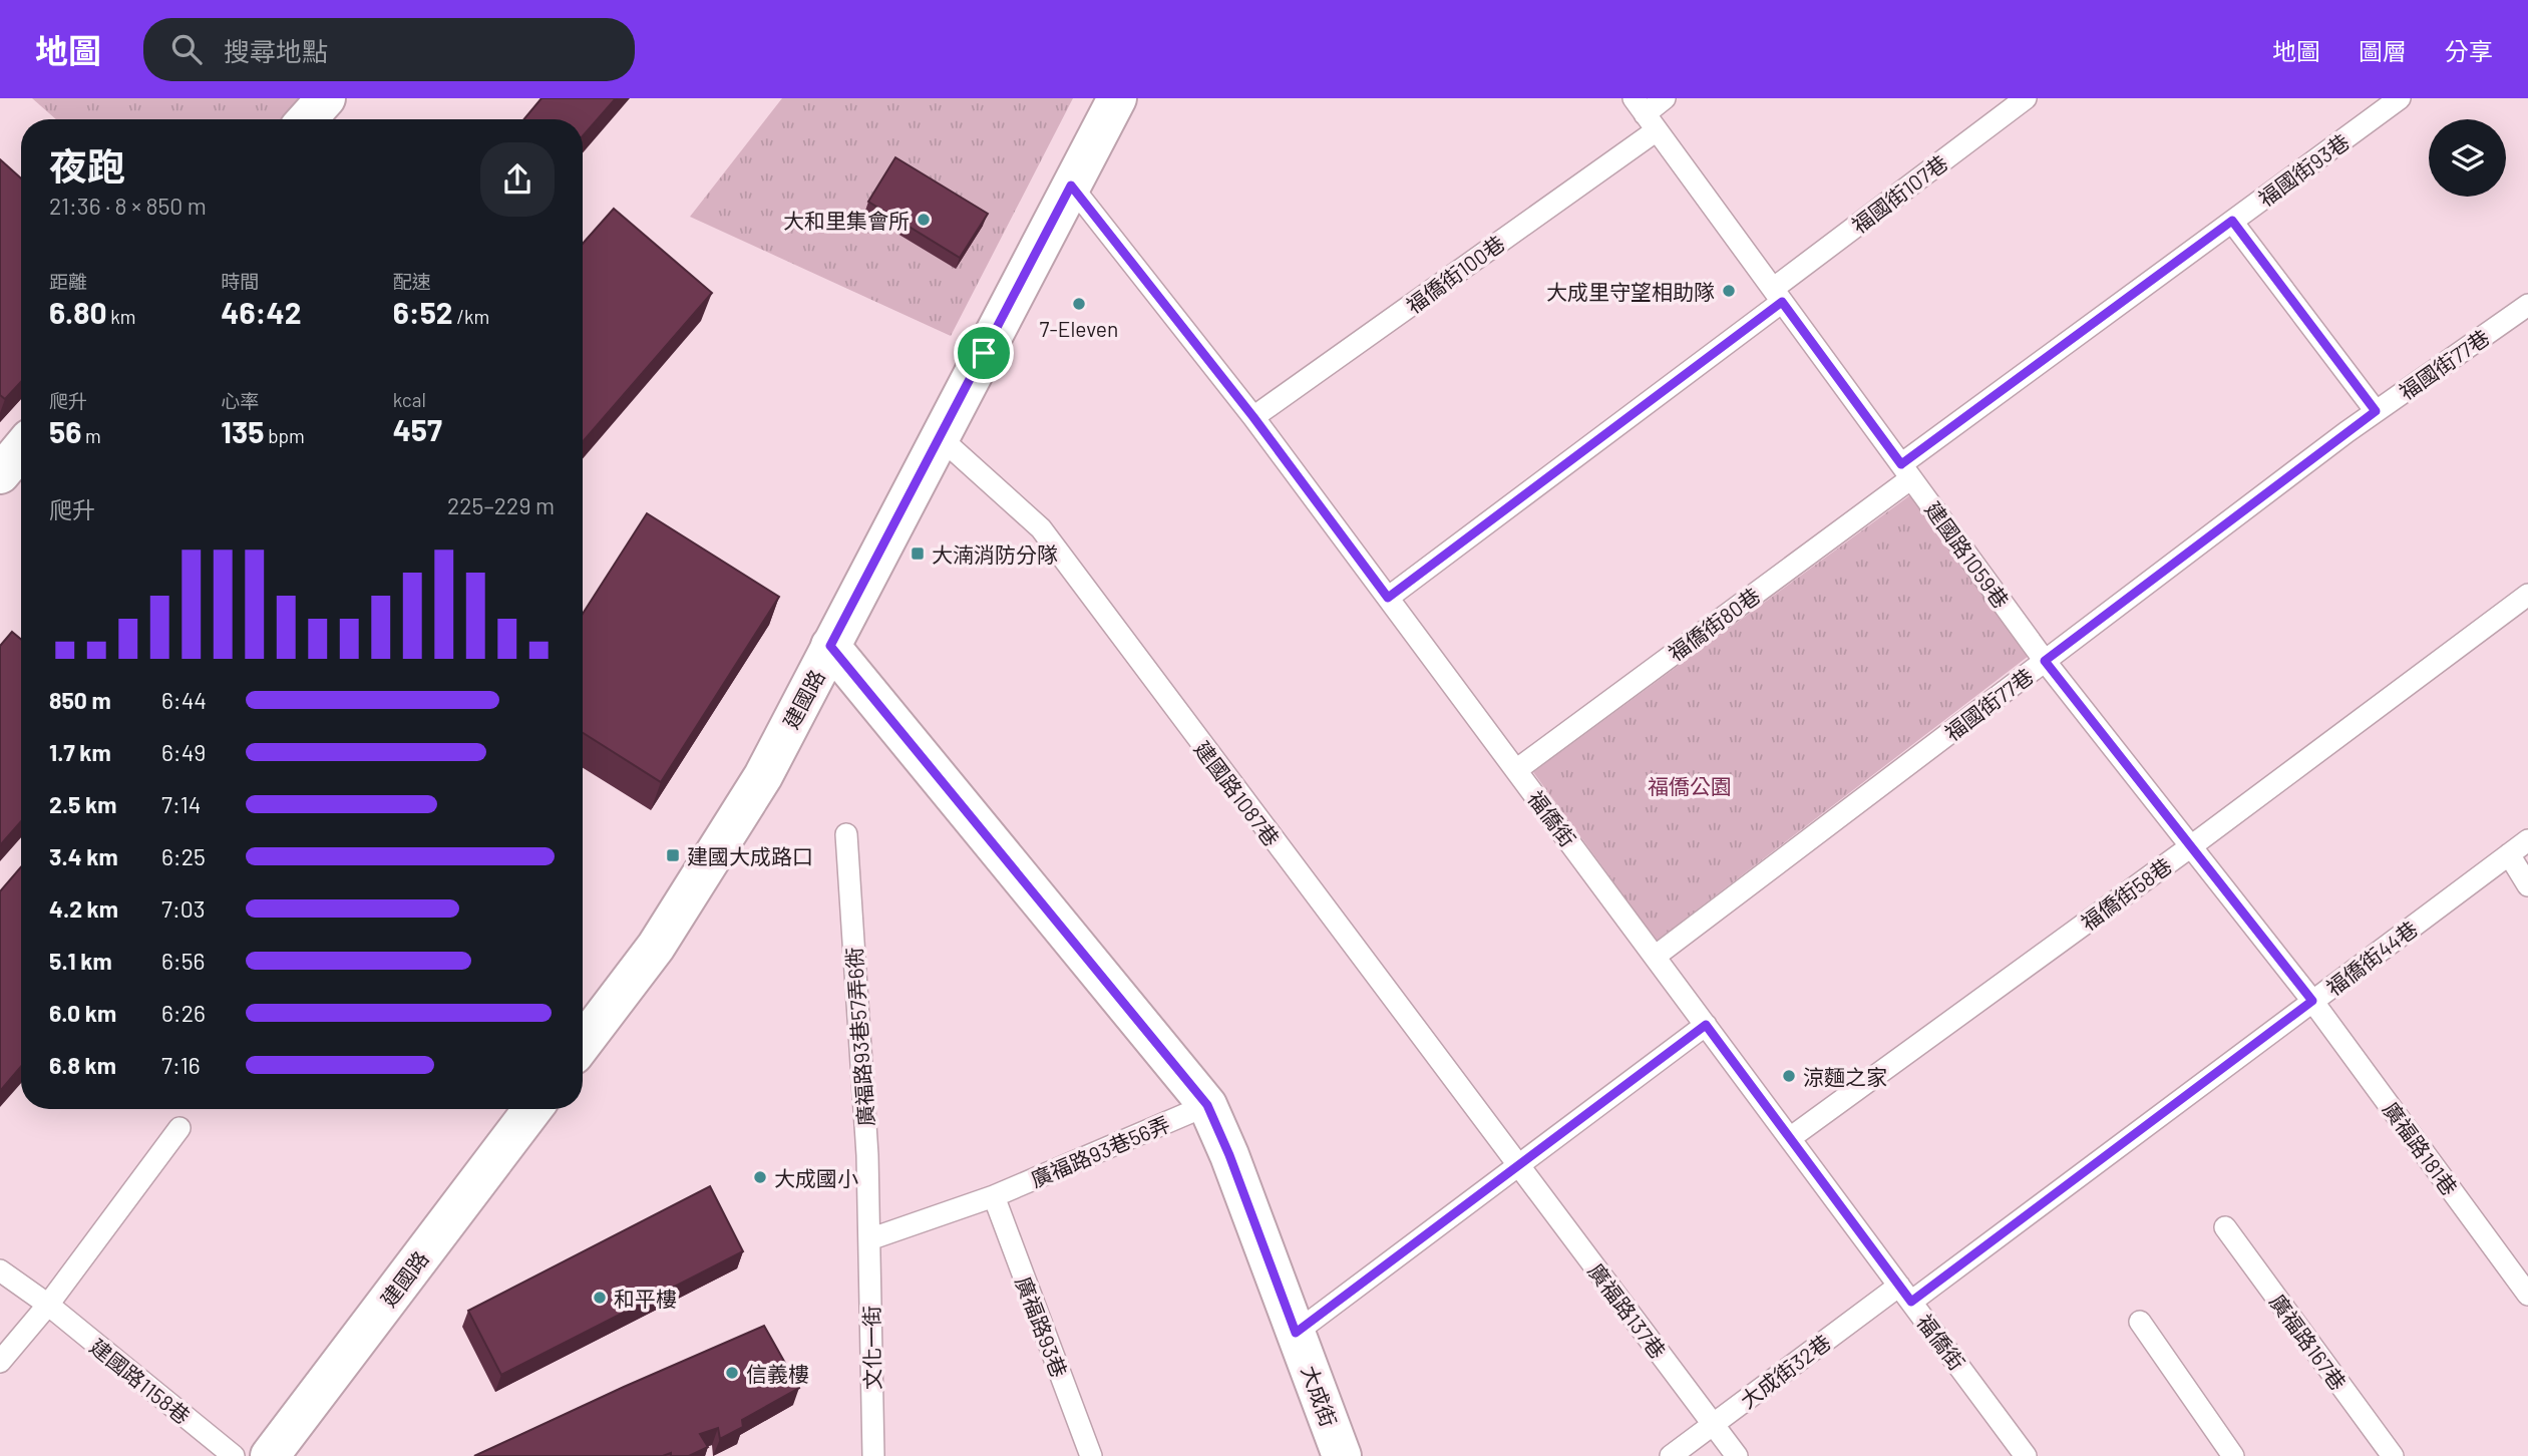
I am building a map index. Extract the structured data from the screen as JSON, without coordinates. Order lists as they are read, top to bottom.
{
  "streets": {
    "street": ["建國路", "大成街"],
    "lane": [
      "福國街93巷",
      "福國街107巷",
      "福僑街100巷",
      "福國街77巷",
      "建國路1059巷",
      "福僑街80巷",
      "建國路1087巷",
      "福僑街",
      "福僑街58巷",
      "福僑街44巷",
      "廣福路93巷57弄6衖",
      "廣福路181巷",
      "廣福路93巷56弄",
      "廣福路137巷",
      "廣福路93巷",
      "廣福路167巷",
      "文化一街",
      "大成街32巷",
      "建國路1158巷"
    ]
  },
  "crossings": [
    ["福國街93巷", "建國路1059巷"],
    ["福國街93巷", "福僑街80巷"],
    ["福國街107巷", "建國路1059巷"],
    ["福國街107巷", "福僑街"],
    ["福僑街100巷", "建國路1059巷"],
    ["福僑街100巷", "福僑街"],
    ["福國街77巷", "建國路1059巷"],
    ["福國街77巷", "福僑街"],
    ["建國路1059巷", "福僑街80巷"],
    ["建國路1059巷", "福僑街58巷"],
    ["建國路1059巷", "福僑街44巷"],
    ["建國路1059巷", "廣福路181巷"],
    ["福僑街80巷", "福僑街"],
    ["建國路", "建國路1087巷"],
    ["建國路", "福僑街"],
    ["建國路", "大成街"],
    ["建國路1087巷", "廣福路137巷"],
    ["福僑街", "福僑街58巷"],
    ["福僑街", "福僑街44巷"],
    ["福僑街", "大成街32巷"],
    ["福僑街44巷", "廣福路181巷"],
    ["福僑街44巷", "大成街32巷"],
    ["廣福路93巷57弄6衖", "廣福路93巷56弄"],
    ["廣福路93巷57弄6衖", "文化一街"],
    ["廣福路93巷56弄", "廣福路93巷"],
    ["廣福路93巷56弄", "文化一街"],
    ["廣福路93巷56弄", "大成街"],
    ["廣福路137巷", "大成街32巷"]
  ],
  "parks": ["福僑公園"],
  "places": {
    "other": [
      "大和里集會所",
      "大成里守望相助隊",
      "7-Eleven",
      "涼麵之家",
      "大成國小",
      "和平樓",
      "信義樓"
    ],
    "transit": ["大湳消防分隊", "建國大成路口"]
  },
  "page": {
    "header": "地圖",
    "search": "搜尋地點",
    "nav": ["地圖", "圖層", "分享"],
    "heading": ["夜跑", "21:36 · 8 × 850 m"],
    "stats": [
      ["距離", "6.80 km"],
      ["時間", "46:42"],
      ["配速", "6:52 /km"],
      ["爬升", "56 m"],
      ["心率", "135 bpm"],
      ["kcal", "457"]
    ],
    "chart": ["爬升", "225–229 m"],
    "list": [
      {
        "name": "850 m",
        "note": "6:44"
      },
      {
        "name": "1.7 km",
        "note": "6:49"
      },
      {
        "name": "2.5 km",
        "note": "7:14"
      },
      {
        "name": "3.4 km",
        "note": "6:25"
      },
      {
        "name": "4.2 km",
        "note": "7:03"
      },
      {
        "name": "5.1 km",
        "note": "6:56"
      },
      {
        "name": "6.0 km",
        "note": "6:26"
      },
      {
        "name": "6.8 km",
        "note": "7:16"
      }
    ]
  }
}
